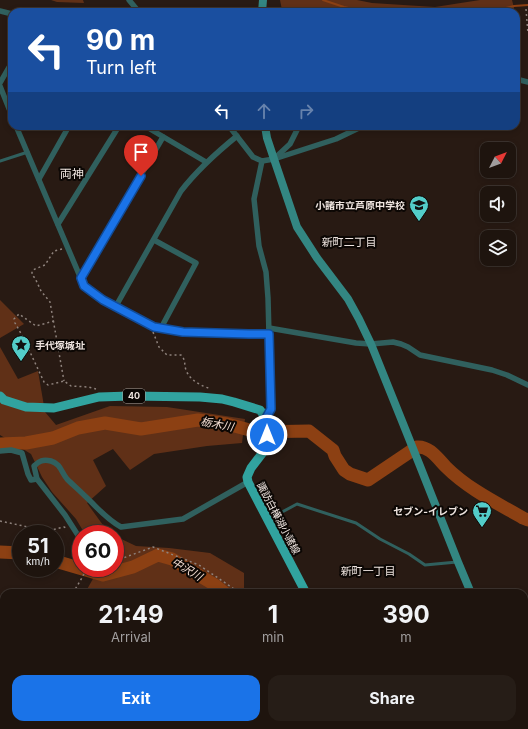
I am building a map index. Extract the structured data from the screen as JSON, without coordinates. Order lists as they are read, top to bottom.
{
  "streets": {
    "main road": ["40", "諏訪白樺湖小諸線"]
  },
  "crossings": [
    ["40", "諏訪白樺湖小諸線"]
  ],
  "districts": ["両神", "新町二丁目", "新町一丁目"],
  "water": ["栃木川", "中沢川"],
  "places": {
    "school or university": ["小諸市立芦原中学校"],
    "place": ["手代塚城址"],
    "supermarket": ["セブン-イレブン"]
  },
  "north": "top right",
  "page": {
    "turn": ["90 m", "Turn left"],
    "speed": "51 km/h",
    "limit": "60",
    "eta": [
      "21:49",
      "Arrival",
      "1",
      "min",
      "390",
      "m"
    ],
    "buttons": ["Exit", "Share"]
  }
}
